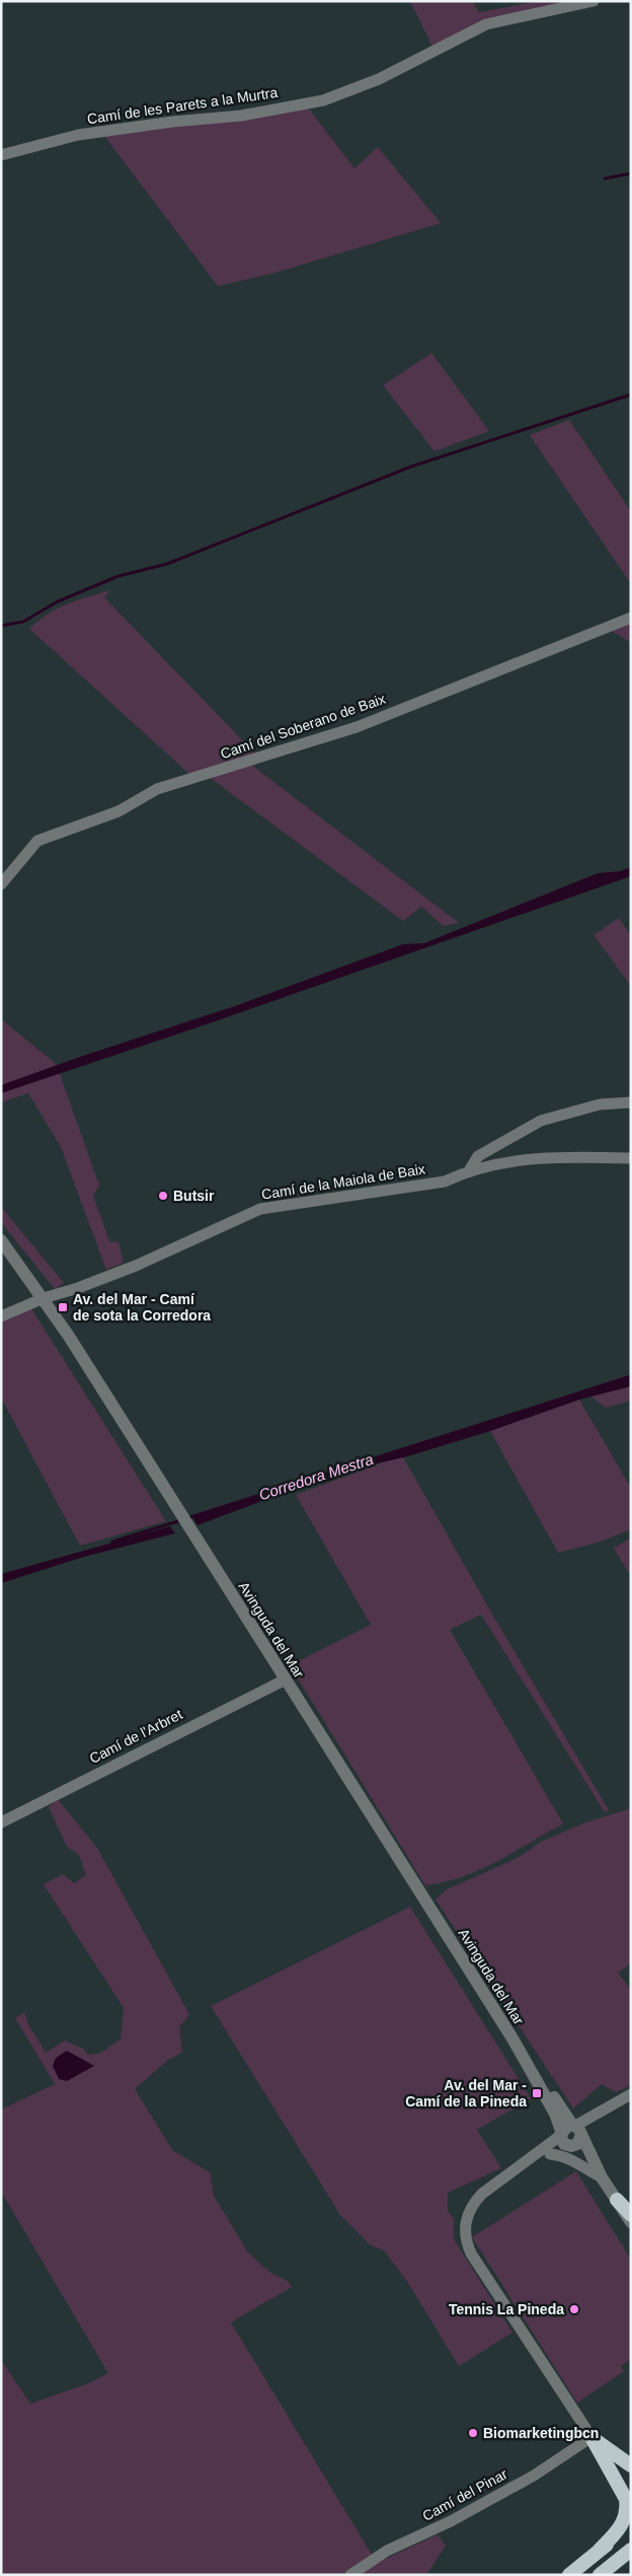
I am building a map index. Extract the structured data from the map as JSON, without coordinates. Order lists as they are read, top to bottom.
{
  "streets": {
    "street": [
      "Camí de les Parets a la Murtra",
      "Camí del Soberano de Baix",
      "Camí de la Maiola de Baix",
      "Avinguda del Mar",
      "Camí de l'Arbret",
      "Camí del Pinar"
    ]
  },
  "crossings": [
    ["Camí de la Maiola de Baix", "Avinguda del Mar"],
    ["Avinguda del Mar", "Camí de l'Arbret"]
  ],
  "water": ["Corredora Mestra"],
  "places": {
    "other": ["Butsir", "Tennis La Pineda", "Biomarketingbcn"],
    "transit": ["Av. del Mar - Camí de sota la Corredora", "Av. del Mar - Camí de la Pineda"]
  }
}
